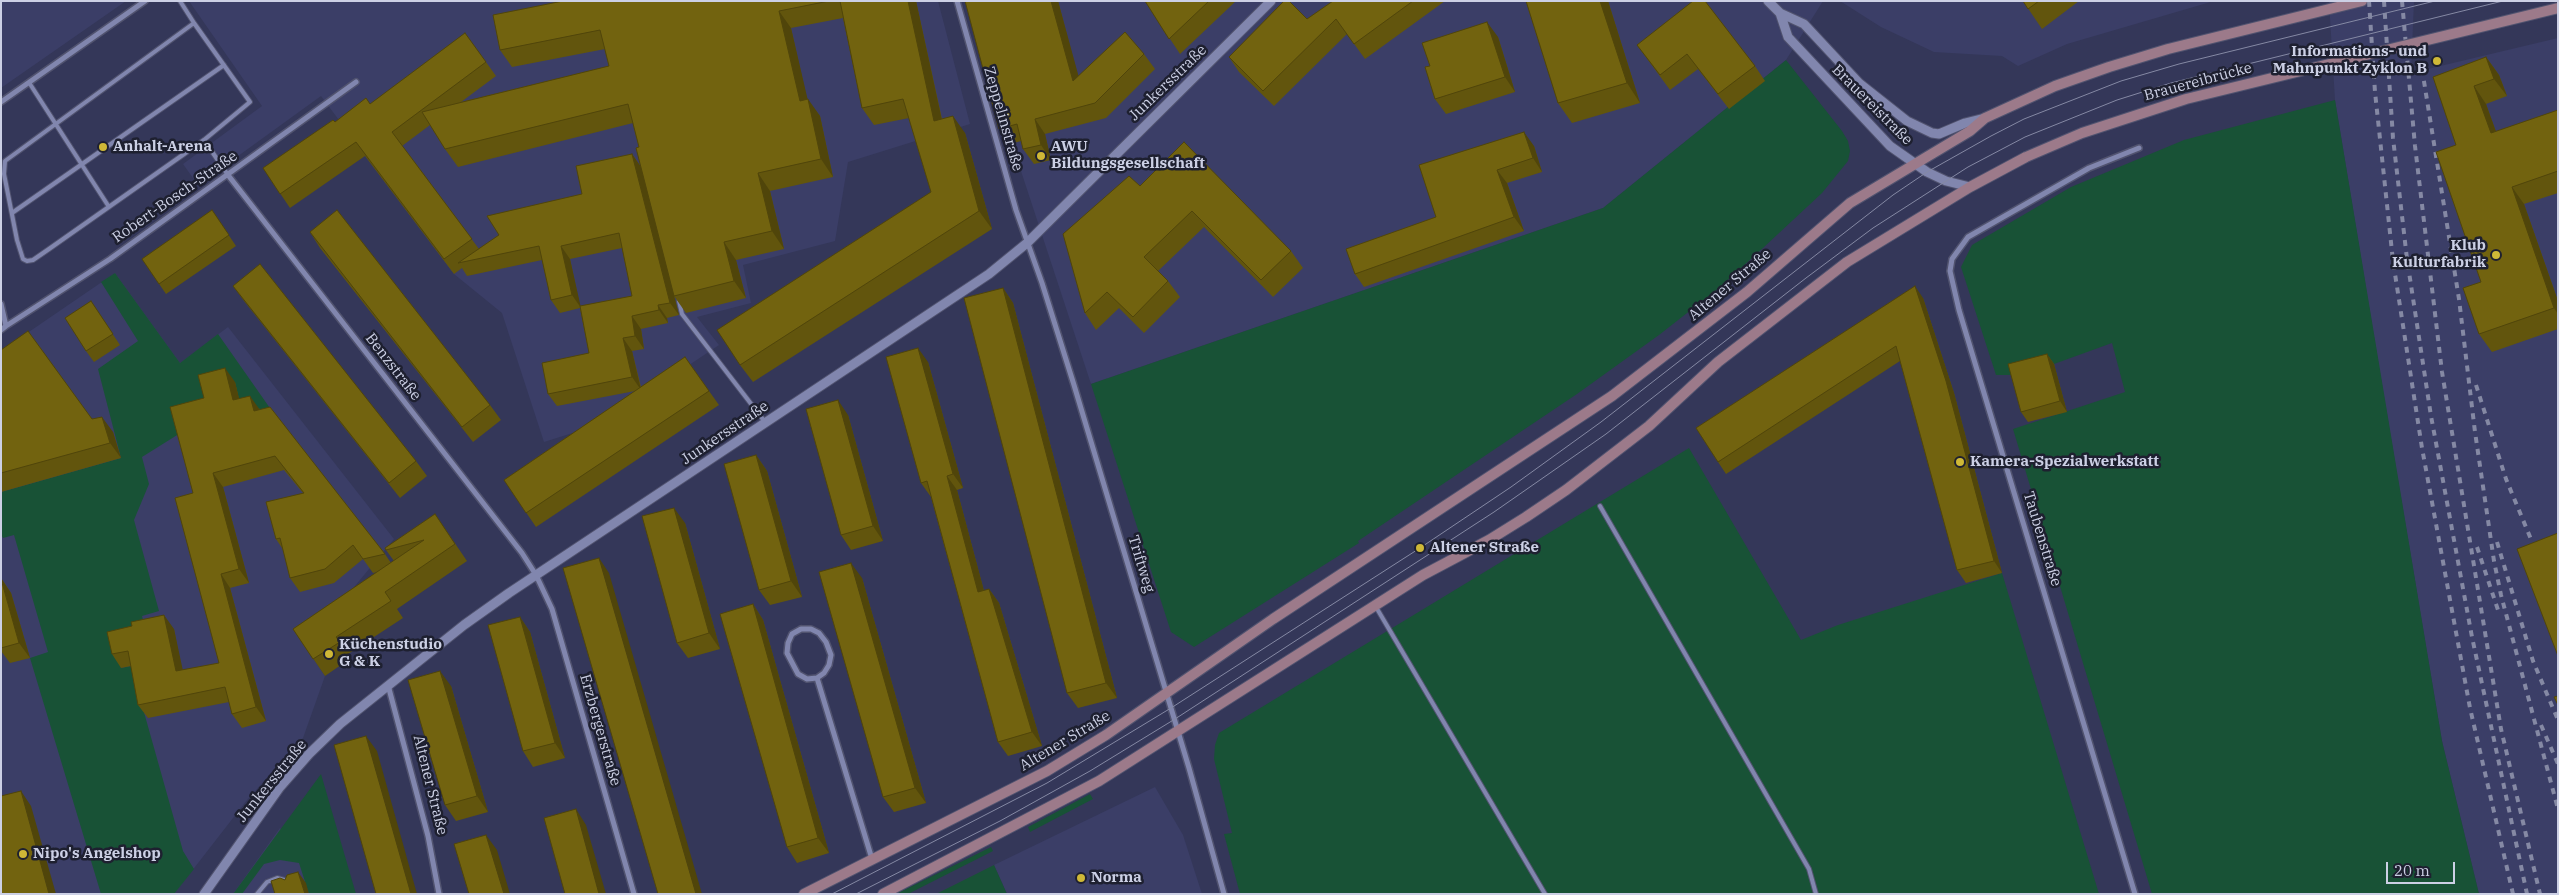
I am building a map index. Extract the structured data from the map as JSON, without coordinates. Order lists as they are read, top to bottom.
{
  "streets": {
    "main road": ["Brauereibrücke", "Altener Straße"],
    "street": [
      "Junkersstraße",
      "Brauereistraße",
      "Zeppelinstraße",
      "Robert-Bosch-Straße",
      "Benzstraße",
      "Taubenstraße",
      "Triftweg",
      "Erzbergerstraße"
    ]
  },
  "crossings": [
    ["Brauereibrücke", "Brauereistraße"],
    ["Junkersstraße", "Zeppelinstraße"],
    ["Junkersstraße", "Altener Straße"],
    ["Junkersstraße", "Benzstraße"],
    ["Junkersstraße", "Triftweg"],
    ["Junkersstraße", "Erzbergerstraße"],
    ["Brauereistraße", "Altener Straße"],
    ["Zeppelinstraße", "Triftweg"],
    ["Robert-Bosch-Straße", "Benzstraße"],
    ["Altener Straße", "Triftweg"],
    ["Benzstraße", "Erzbergerstraße"]
  ],
  "places": [
    "Informations- und Mahnpunkt Zyklon B",
    "Anhalt-Arena",
    "AWU Bildungsgesellschaft",
    "Klub Kulturfabrik",
    "Kamera-Spezialwerkstatt",
    "Altener Straße",
    "Küchenstudio G & K",
    "Nipo's Angelshop",
    "Norma"
  ],
  "scale_bar": "20 m"
}
